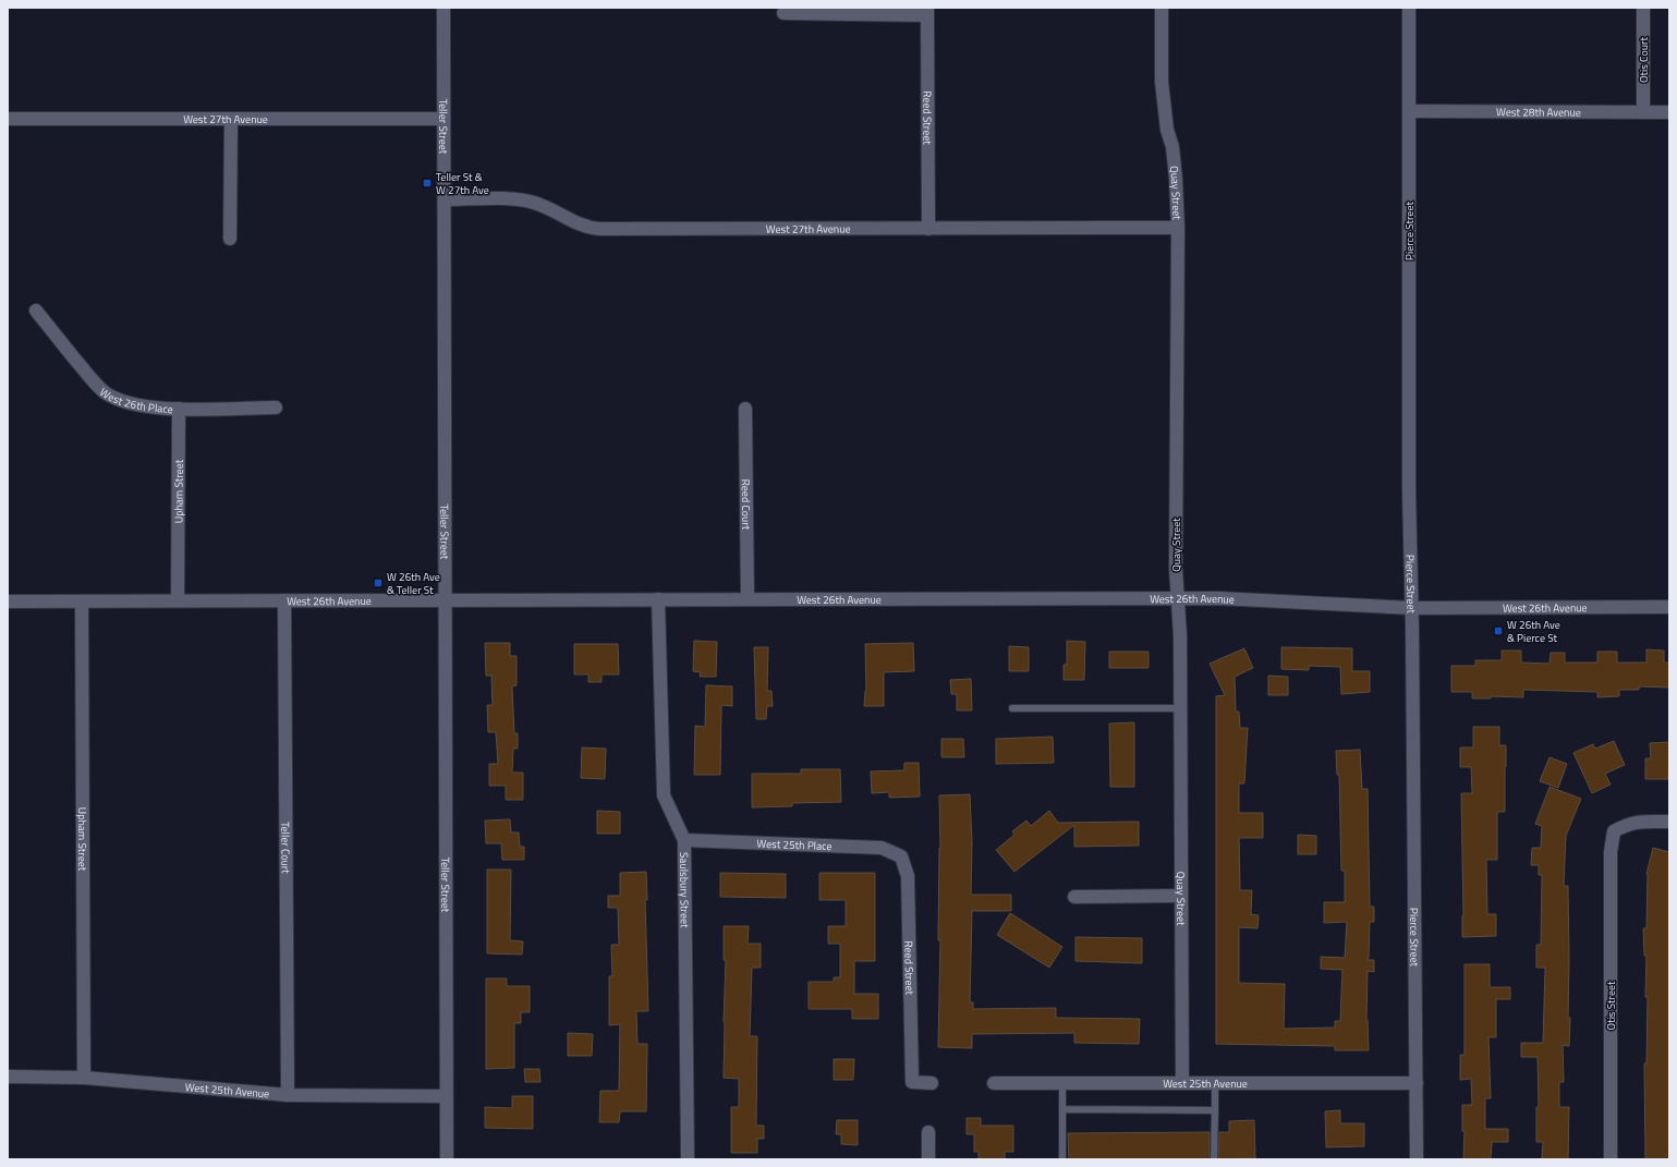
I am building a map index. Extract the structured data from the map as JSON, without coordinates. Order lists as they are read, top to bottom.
{
  "streets": {
    "street": [
      "Otis Court",
      "West 28th Avenue",
      "Reed Street",
      "West 27th Avenue",
      "Teller Street",
      "Quay Street",
      "Pierce Street",
      "West 26th Place",
      "Upham Street",
      "Reed Court",
      "West 26th Avenue",
      "West 25th Place",
      "Teller Court",
      "Saulsbury Street",
      "Otis Street",
      "West 25th Avenue"
    ]
  },
  "crossings": [
    ["Otis Court", "West 28th Avenue"],
    ["West 28th Avenue", "Pierce Street"],
    ["Reed Street", "West 27th Avenue"],
    ["Reed Street", "West 25th Place"],
    ["West 27th Avenue", "Teller Street"],
    ["West 27th Avenue", "Quay Street"],
    ["Teller Street", "West 26th Avenue"],
    ["Teller Street", "West 25th Avenue"],
    ["Quay Street", "West 26th Avenue"],
    ["Quay Street", "West 25th Avenue"],
    ["Pierce Street", "West 26th Avenue"],
    ["Pierce Street", "West 25th Avenue"],
    ["West 26th Place", "Upham Street"],
    ["Upham Street", "West 26th Avenue"],
    ["Upham Street", "West 25th Avenue"],
    ["Reed Court", "West 26th Avenue"],
    ["West 26th Avenue", "Teller Court"],
    ["West 26th Avenue", "Saulsbury Street"],
    ["West 25th Place", "Saulsbury Street"],
    ["Teller Court", "West 25th Avenue"]
  ],
  "places": {
    "transit": ["Teller St & W 27th Ave", "W 26th Ave & Teller St", "W 26th Ave & Pierce St"]
  }
}
